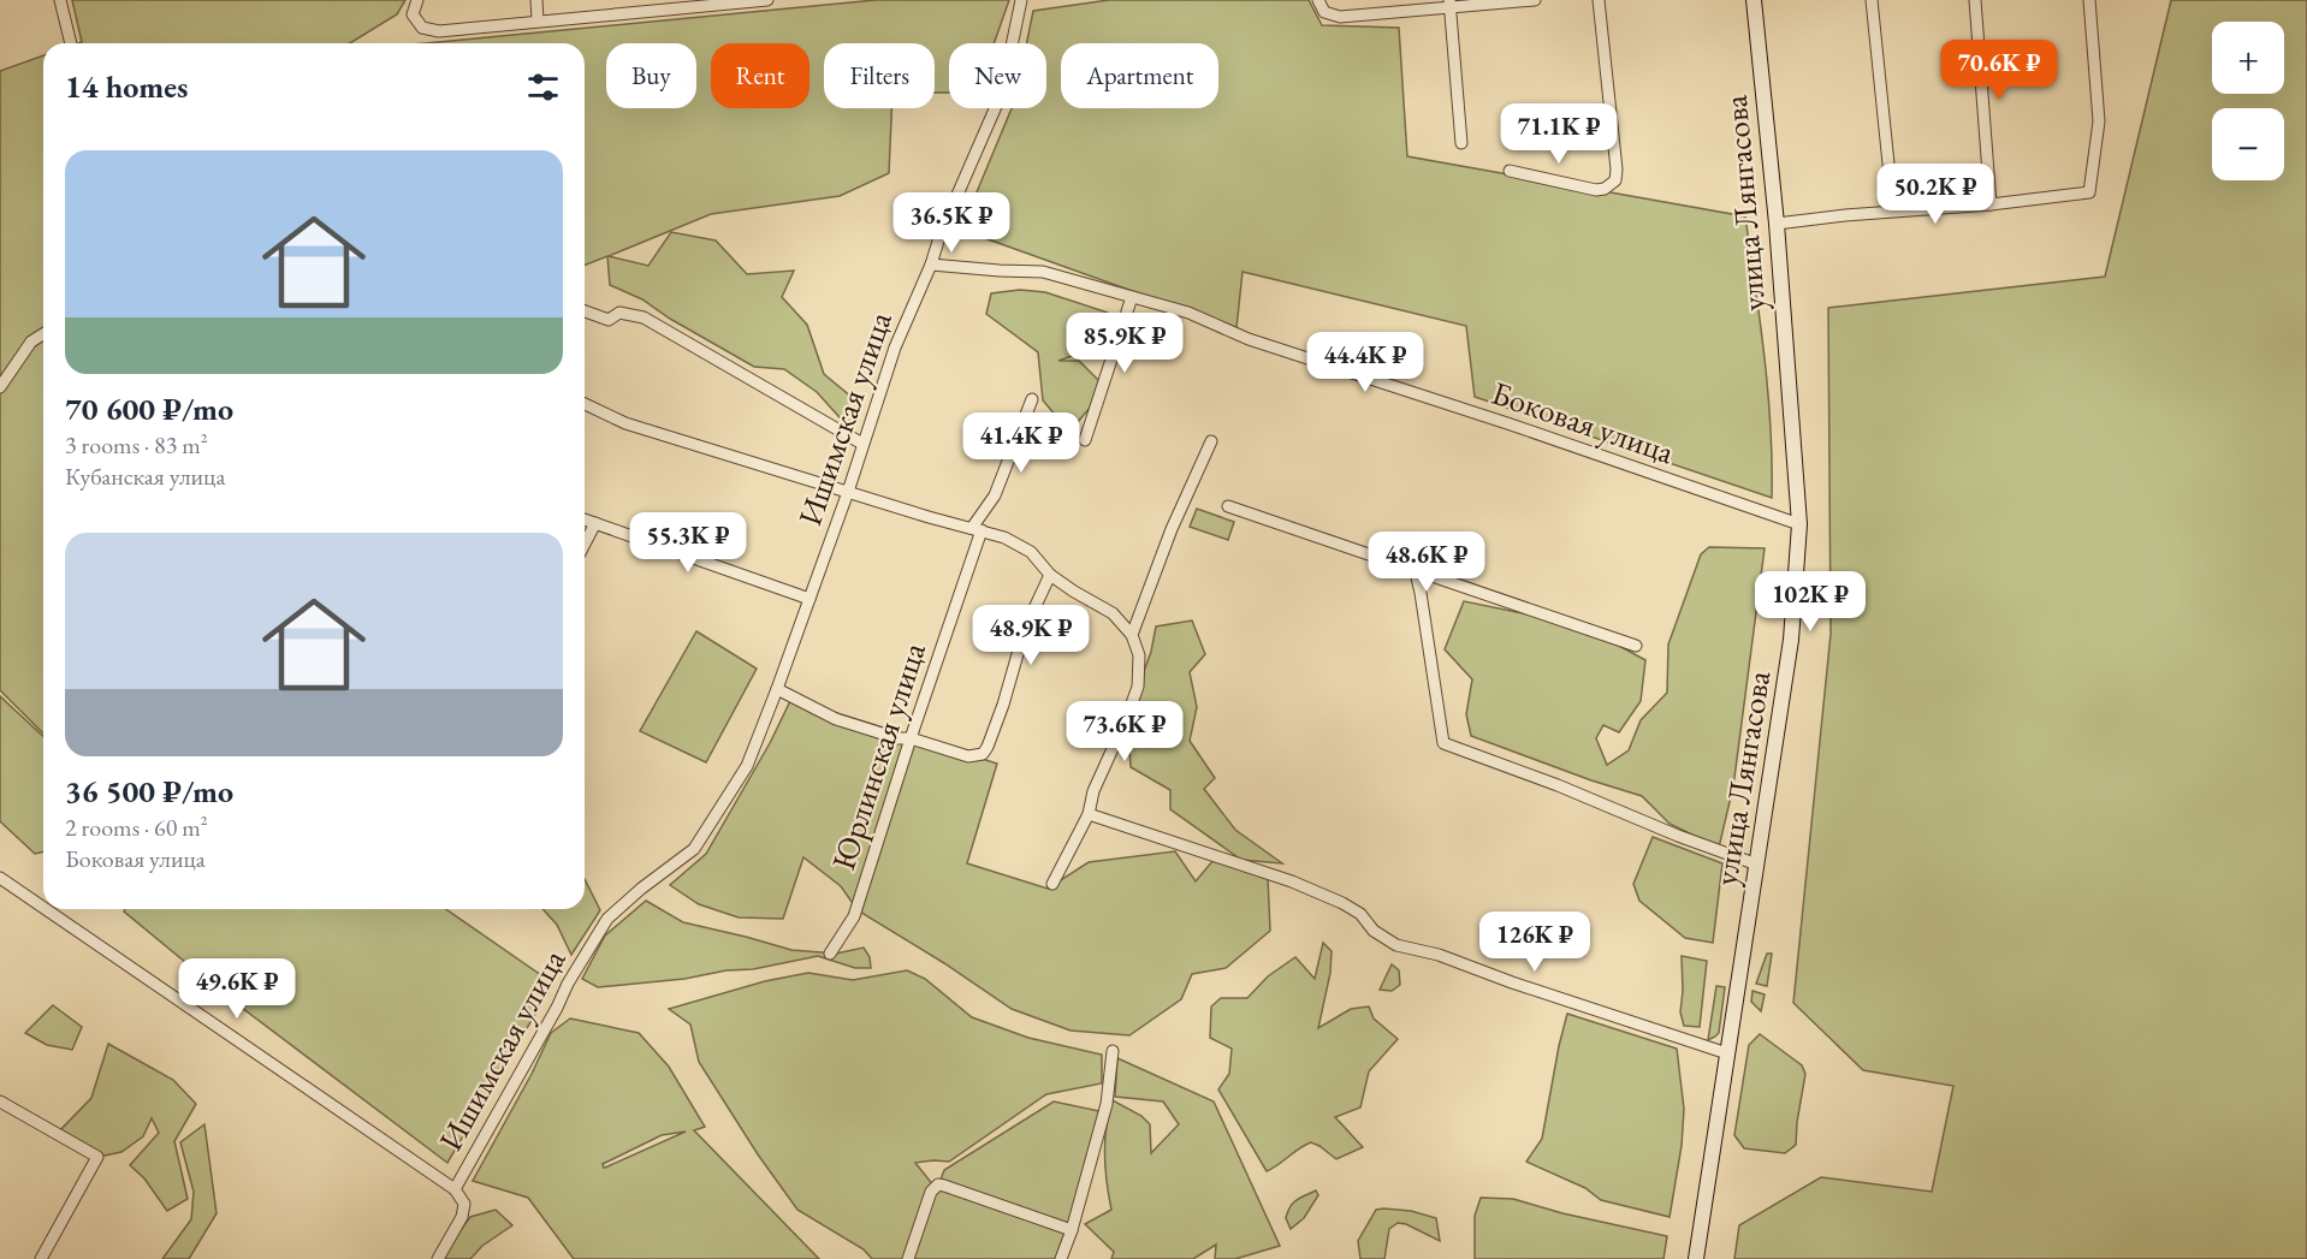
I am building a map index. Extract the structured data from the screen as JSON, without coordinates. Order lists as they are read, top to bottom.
{
  "streets": {
    "main road": ["улица Лянгасова"],
    "street": ["Ишимская улица", "Боковая улица", "Юрлинская улица"]
  },
  "crossings": [
    ["улица Лянгасова", "Боковая улица"],
    ["Ишимская улица", "Боковая улица"]
  ],
  "page": {
    "map_buttons": ["+", "−"],
    "price": [
      "70.6K ₽",
      "71.1K ₽",
      "50.2K ₽",
      "36.5K ₽",
      "85.9K ₽",
      "44.4K ₽",
      "41.4K ₽",
      "55.3K ₽",
      "48.6K ₽",
      "102K ₽",
      "48.9K ₽",
      "73.6K ₽",
      "126K ₽",
      "49.6K ₽"
    ],
    "chip": [
      "Buy",
      "Rent",
      "Filters",
      "New",
      "Apartment"
    ],
    "heading": "14 homes",
    "list": [
      {
        "name": "70 600 ₽/mo",
        "note": "3 rooms · 83 m² · Кубанская улица"
      },
      {
        "name": "36 500 ₽/mo",
        "note": "2 rooms · 60 m² · Боковая улица"
      }
    ]
  }
}
